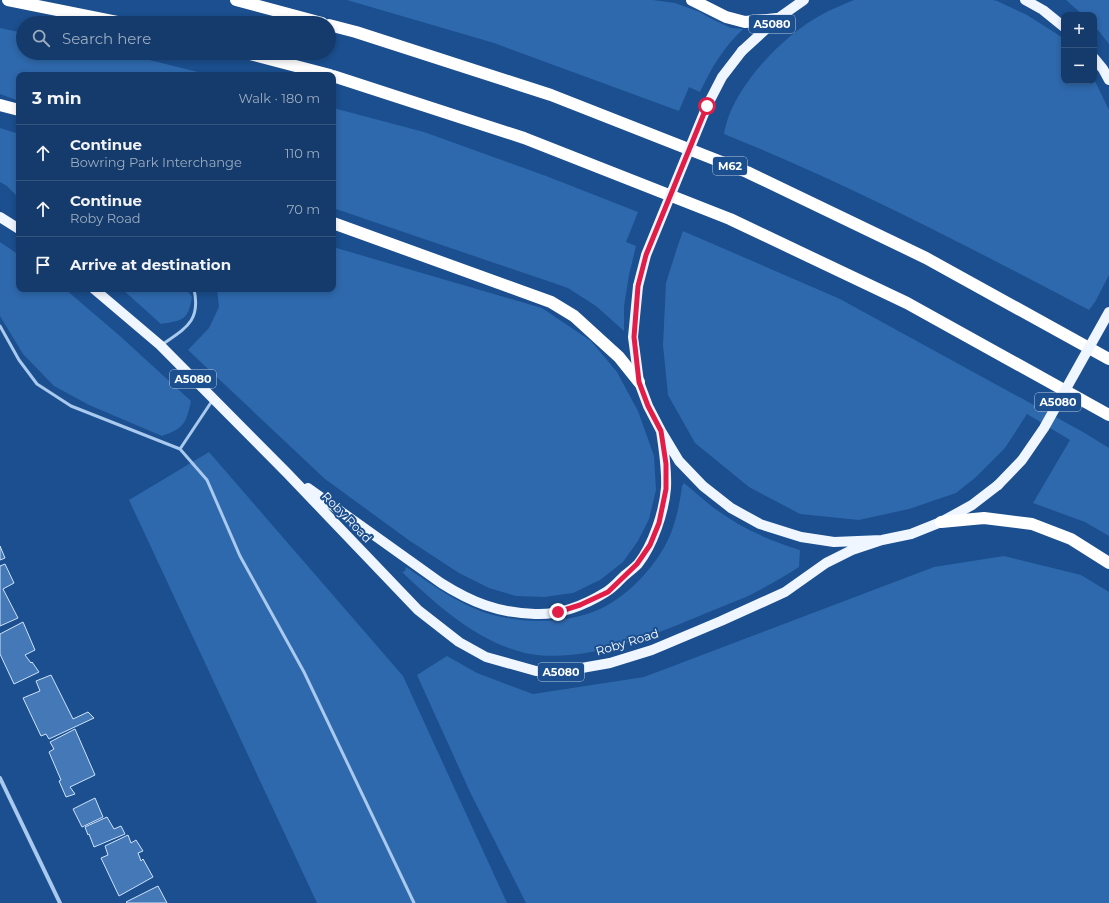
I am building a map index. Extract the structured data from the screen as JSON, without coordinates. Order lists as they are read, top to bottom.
{
  "streets": {
    "highway": ["M62"],
    "main road": ["A5080", "Roby Road"]
  },
  "crossings": [
    ["A5080", "Roby Road"]
  ],
  "page": {
    "map_buttons": ["+", "−"],
    "search": "Search here",
    "heading": ["3 min", "Walk · 180 m"],
    "list": [
      ["Continue", "Bowring Park Interchange", "110 m"],
      ["Continue", "Roby Road", "70 m"],
      "Arrive at destination"
    ]
  }
}
